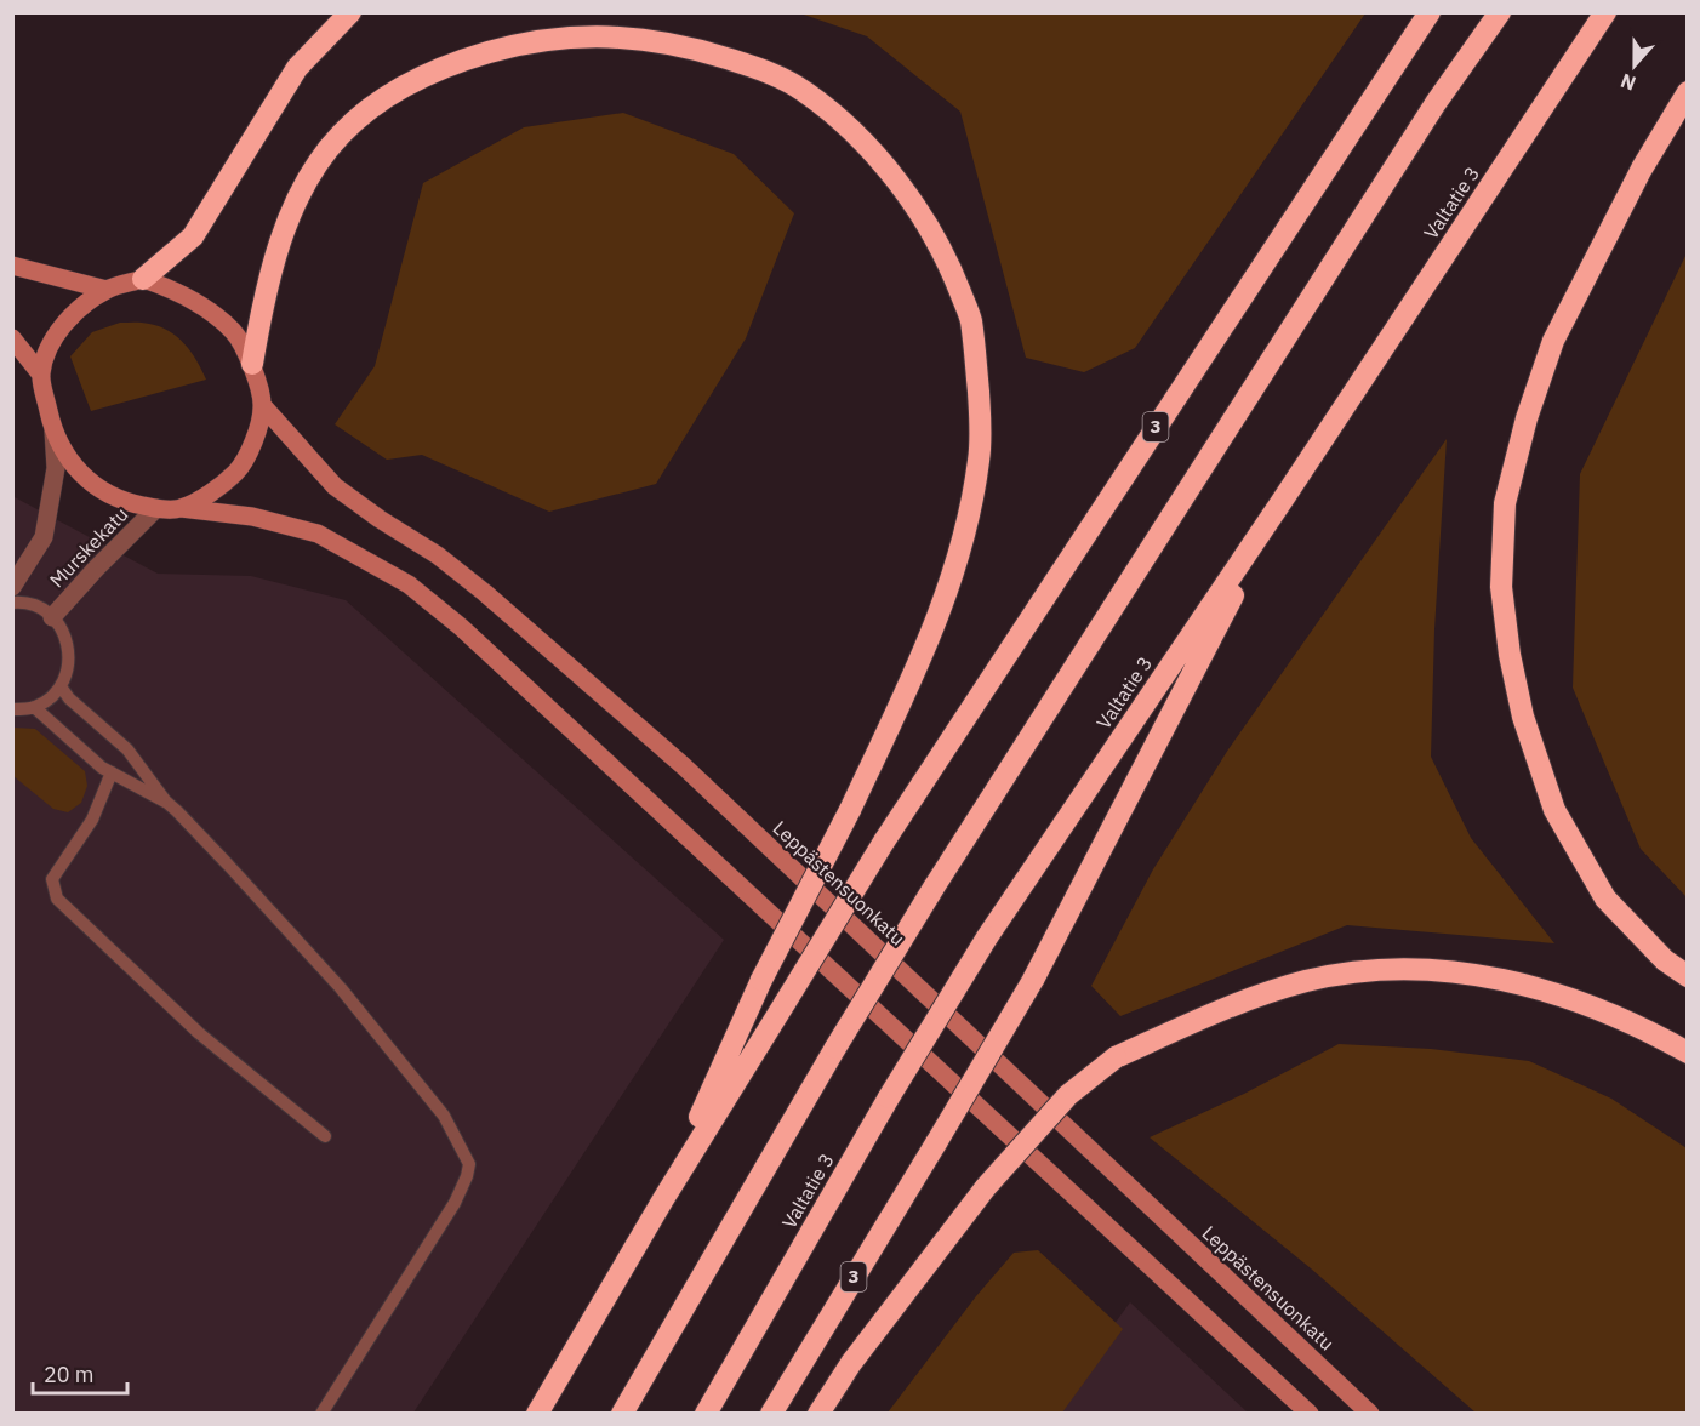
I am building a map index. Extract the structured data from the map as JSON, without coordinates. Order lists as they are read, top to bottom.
{
  "streets": {
    "highway": ["Valtatie 3", "3"],
    "main road": ["Leppästensuonkatu"],
    "street": ["Murskekatu"]
  },
  "crossings": [
    ["Valtatie 3", "3"],
    ["Murskekatu", "Leppästensuonkatu"]
  ],
  "scale_bar": "20 m",
  "north": "bottom"
}
